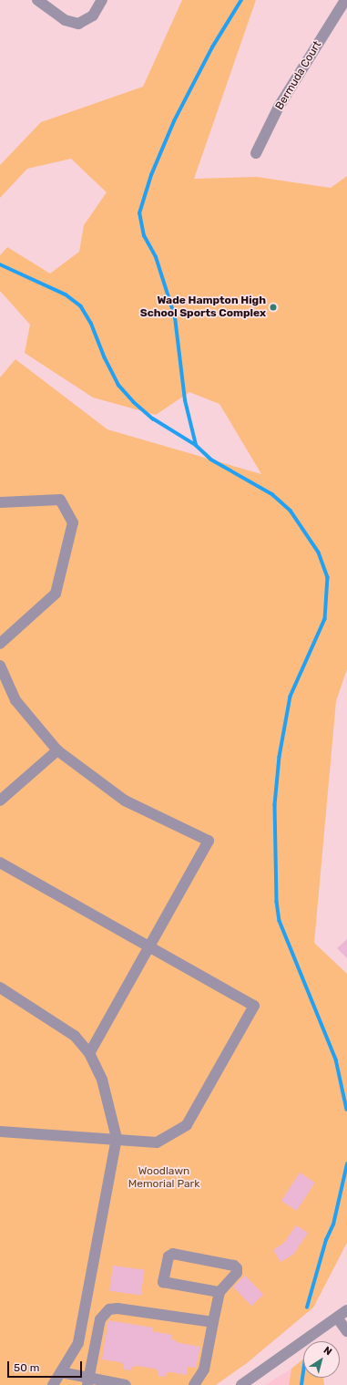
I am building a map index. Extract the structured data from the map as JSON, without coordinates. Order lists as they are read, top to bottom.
{
  "streets": {
    "street": ["Bermuda Court"]
  },
  "parks": ["Woodlawn Memorial Park"],
  "places": ["Wade Hampton High School Sports Complex"],
  "scale_bar": "50 m",
  "north": "top right"
}
